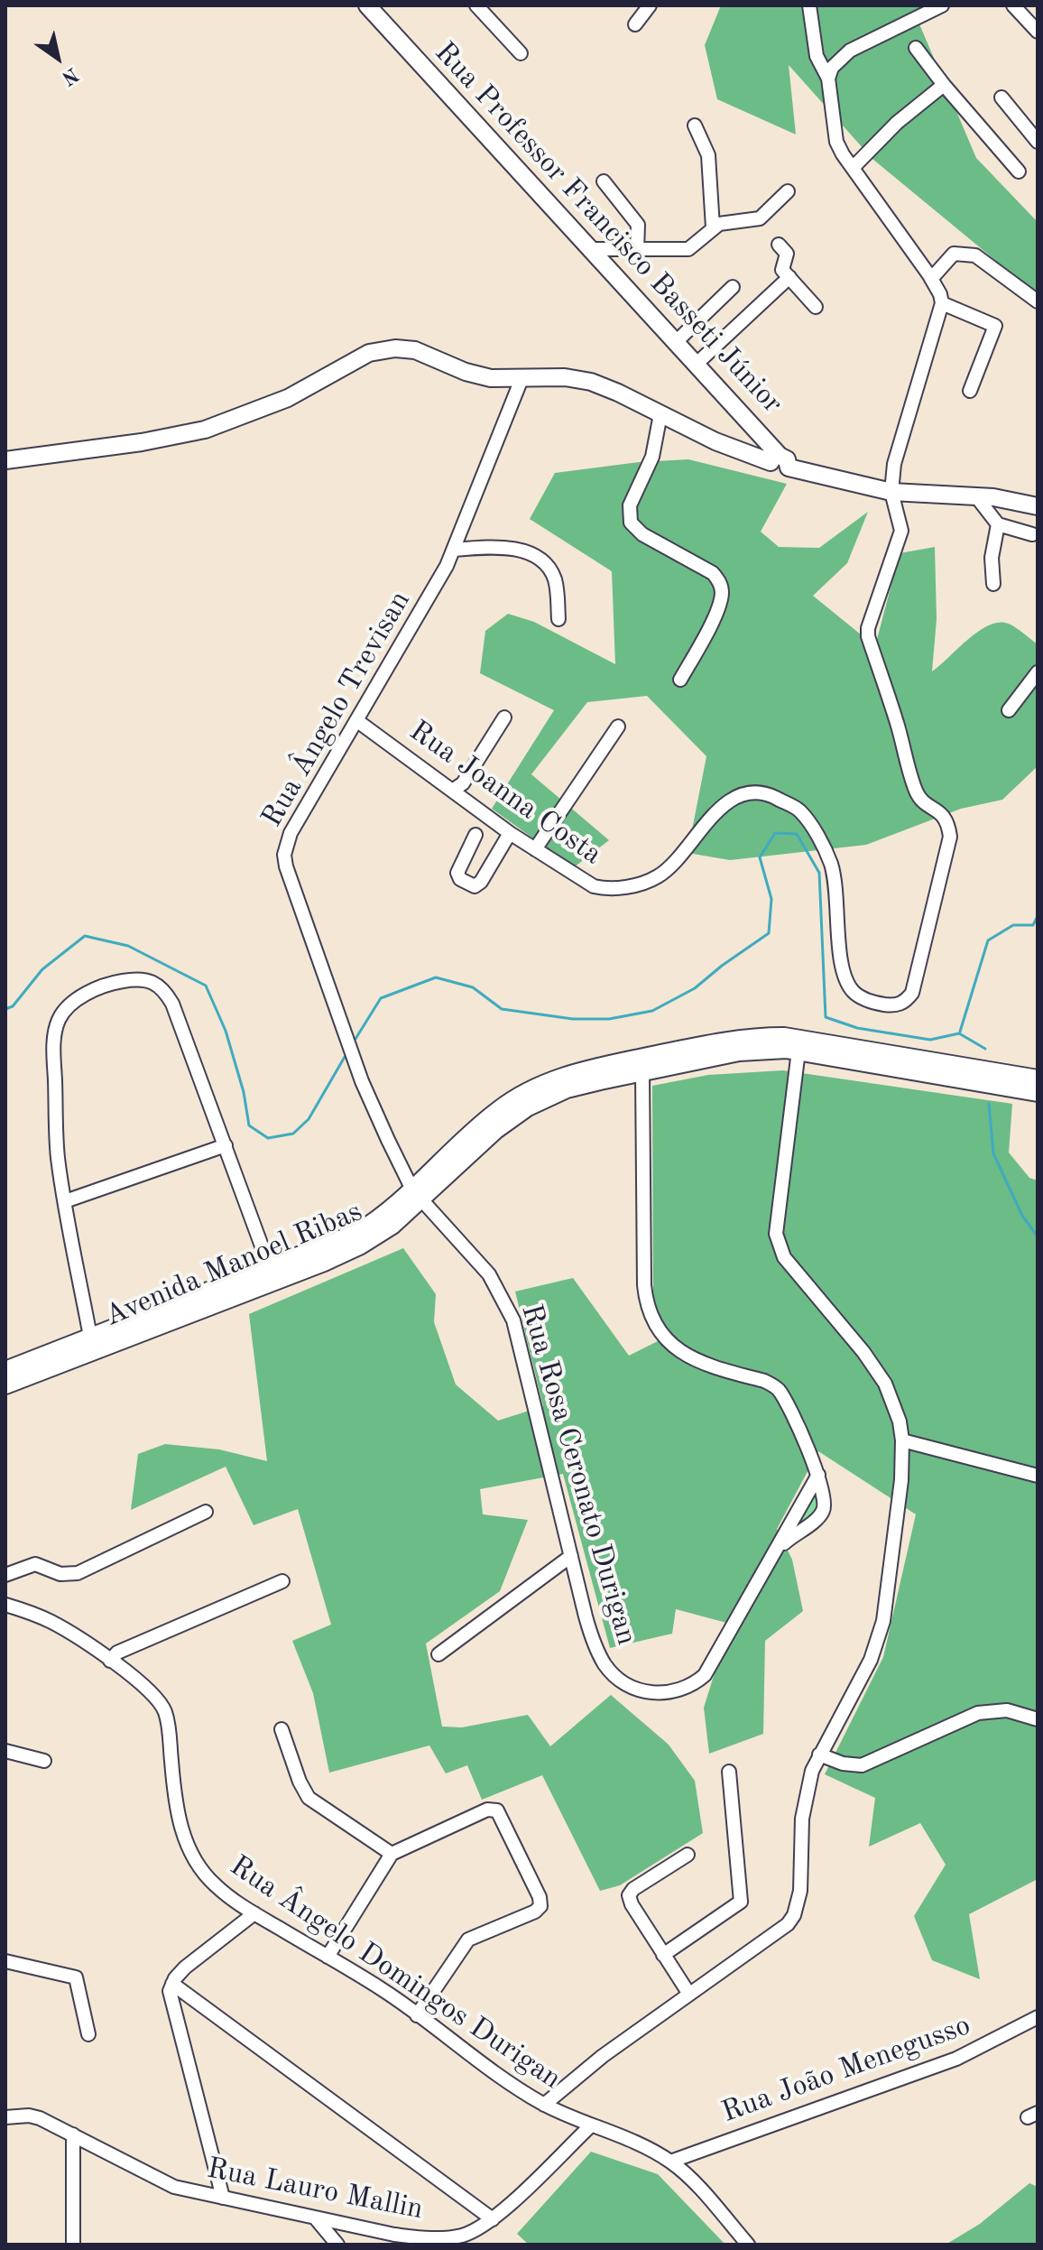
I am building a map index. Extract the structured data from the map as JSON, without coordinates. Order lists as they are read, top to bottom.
{
  "streets": {
    "main road": ["Rua Professor Francisco Basseti Júnior", "Avenida Manoel Ribas"],
    "street": [
      "Rua Ângelo Trevisan",
      "Rua Joanna Costa",
      "Rua Rosa Ceronato Durigan",
      "Rua Ângelo Domingos Durigan",
      "Rua João Menegusso",
      "Rua Lauro Mallin"
    ]
  },
  "crossings": [
    ["Rua Ângelo Trevisan", "Rua Joanna Costa"],
    ["Rua Ângelo Trevisan", "Avenida Manoel Ribas"],
    ["Rua Ângelo Trevisan", "Rua Rosa Ceronato Durigan"],
    ["Avenida Manoel Ribas", "Rua Rosa Ceronato Durigan"],
    ["Rua Ângelo Domingos Durigan", "Rua João Menegusso"],
    ["Rua Ângelo Domingos Durigan", "Rua Lauro Mallin"]
  ],
  "north": "bottom right"
}
